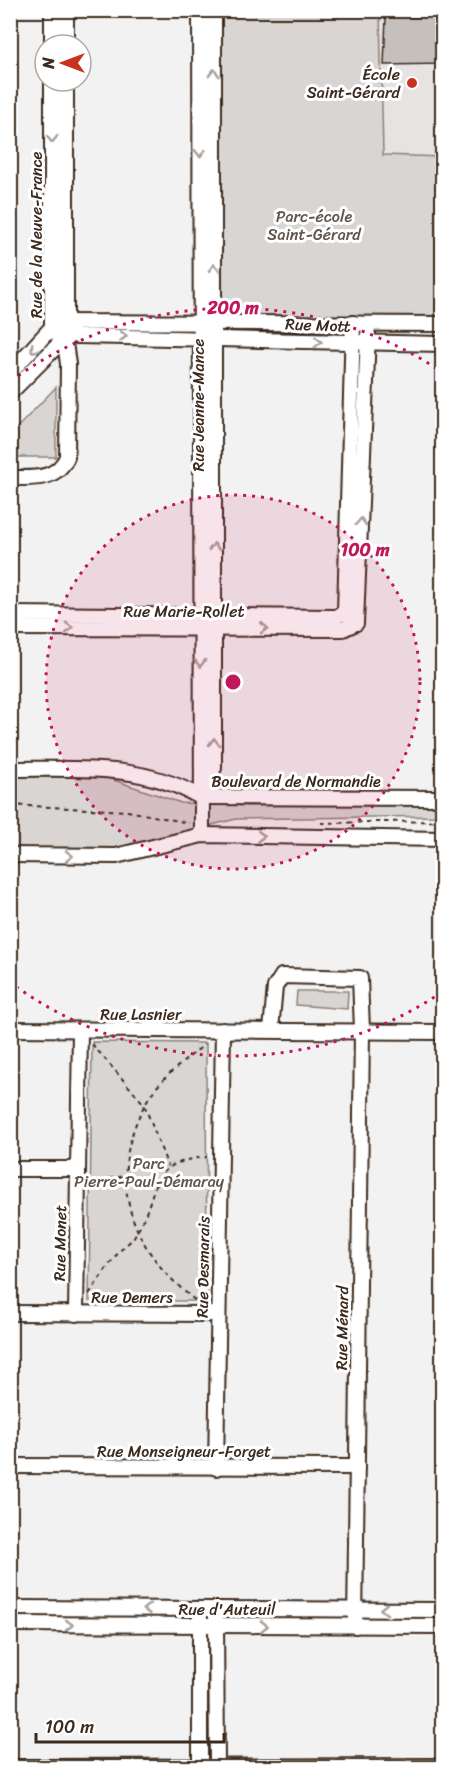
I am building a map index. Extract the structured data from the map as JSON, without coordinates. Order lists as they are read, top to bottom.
{
  "streets": {
    "street": [
      "Rue de la Neuve-France",
      "Rue Mott",
      "Rue Jeanne-Mance",
      "Rue Marie-Rollet",
      "Boulevard de Normandie",
      "Rue Lasnier",
      "Rue Monet",
      "Rue Desmarais",
      "Rue Demers",
      "Rue Ménard",
      "Rue Monseigneur-Forget",
      "Rue d'Auteuil"
    ]
  },
  "crossings": [
    ["Rue de la Neuve-France", "Rue Mott"],
    ["Rue Mott", "Rue Jeanne-Mance"],
    ["Rue Jeanne-Mance", "Rue Marie-Rollet"],
    ["Rue Jeanne-Mance", "Boulevard de Normandie"],
    ["Rue Lasnier", "Rue Monet"],
    ["Rue Lasnier", "Rue Desmarais"],
    ["Rue Lasnier", "Rue Ménard"],
    ["Rue Monet", "Rue Demers"],
    ["Rue Desmarais", "Rue Demers"],
    ["Rue Desmarais", "Rue Monseigneur-Forget"],
    ["Rue Ménard", "Rue Monseigneur-Forget"],
    ["Rue Ménard", "Rue d'Auteuil"]
  ],
  "parks": ["Parc-école Saint-Gérard", "Parc Pierre-Paul-Démaray"],
  "places": ["École Saint-Gérard"],
  "scale_bar": "100 m",
  "north": "left",
  "rings": ["200 m", "100 m"]
}
